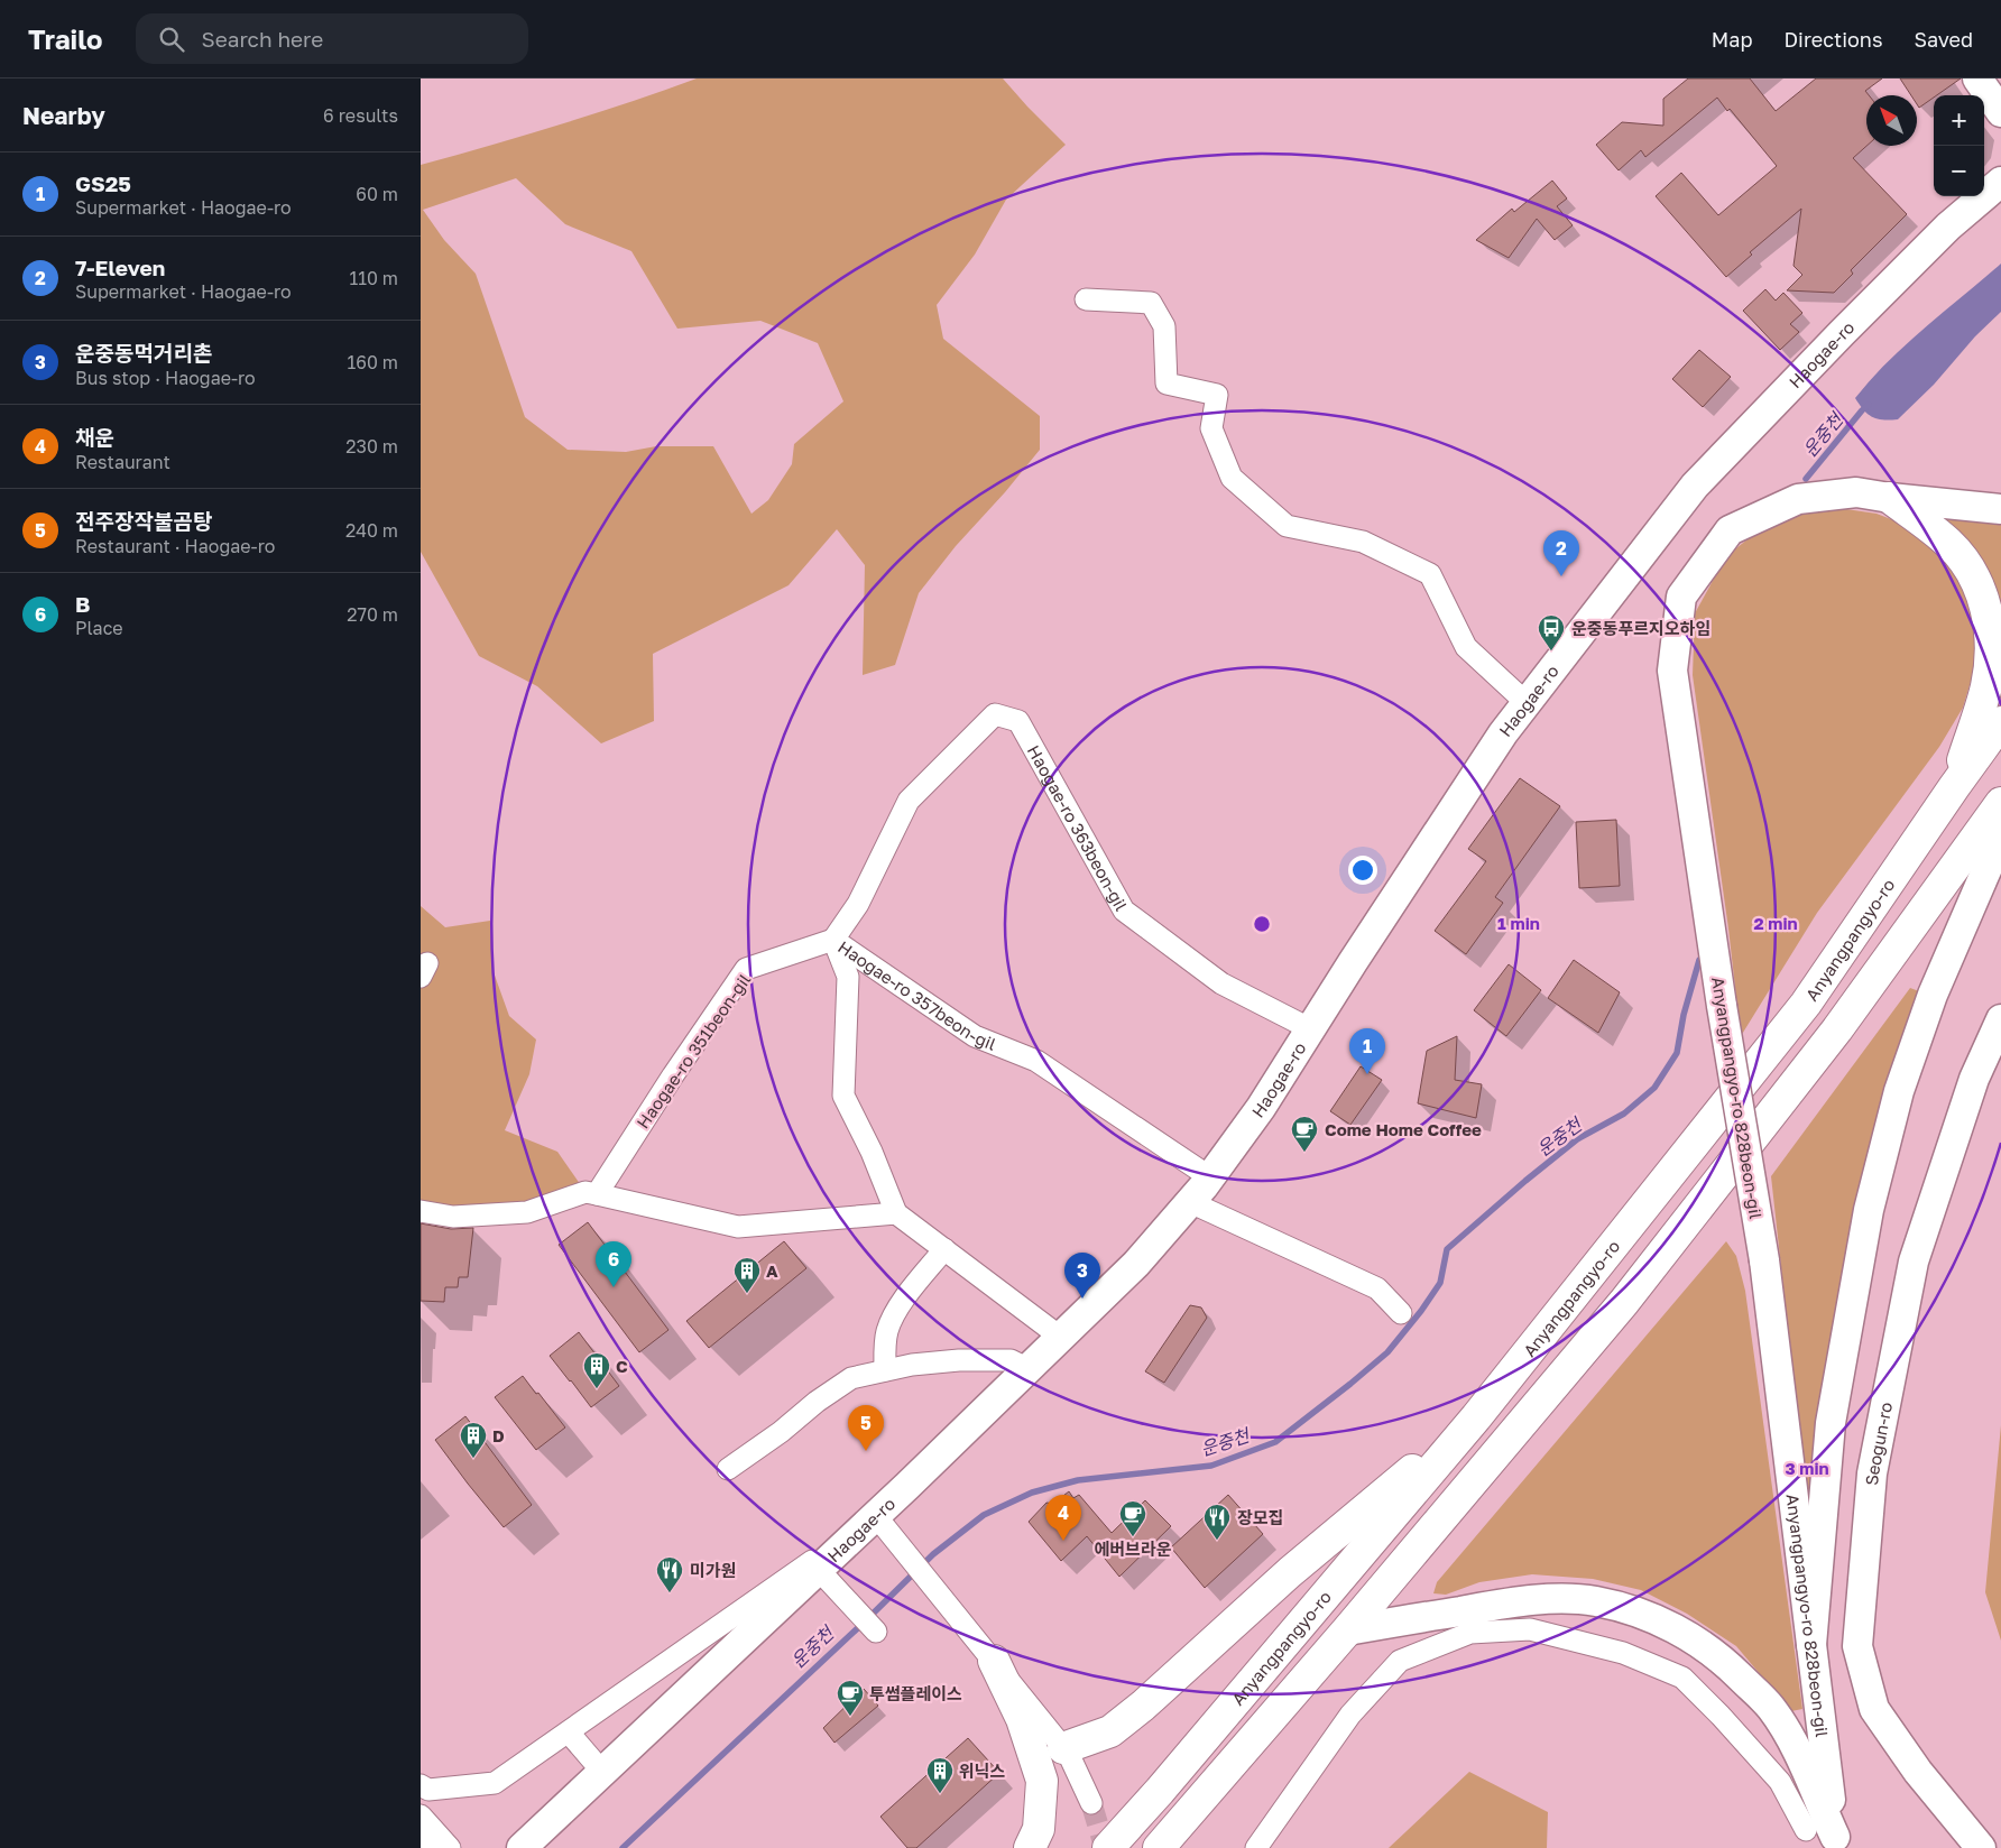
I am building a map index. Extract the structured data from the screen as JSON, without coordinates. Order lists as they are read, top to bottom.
{
  "streets": {
    "main road": ["Anyangpangyo-ro"],
    "street": [
      "Haogae-ro",
      "Haogae-ro 363beon-gil",
      "Haogae-ro 357beon-gil",
      "Haogae-ro 351beon-gil",
      "Anyangpangyo-ro 828beon-gil",
      "Seogun-ro"
    ]
  },
  "crossings": [
    ["Haogae-ro", "Haogae-ro 363beon-gil"],
    ["Haogae-ro", "Haogae-ro 357beon-gil"],
    ["Haogae-ro 363beon-gil", "Haogae-ro 357beon-gil"],
    ["Haogae-ro 357beon-gil", "Haogae-ro 351beon-gil"]
  ],
  "water": ["운중천"],
  "places": {
    "bus stop": ["운중동푸르지오하임"],
    "cafe": ["Come Home Coffee", "에버브라운", "투썸플레이스"],
    "building": [
      "A",
      "C",
      "D",
      "위닉스"
    ],
    "restaurant": ["장모집", "미가원"]
  },
  "north": "top left",
  "page": {
    "header": "Trailo",
    "search": "Search here",
    "nav": ["Map", "Directions", "Saved"],
    "heading": ["Nearby", "6 results"],
    "map_buttons": ["+", "−"],
    "list": [
      {
        "mark": "1",
        "name": "GS25",
        "note": "Supermarket · Haogae-ro",
        "value": "60 m"
      },
      {
        "mark": "2",
        "name": "7-Eleven",
        "note": "Supermarket · Haogae-ro",
        "value": "110 m"
      },
      {
        "mark": "3",
        "name": "운중동먹거리촌",
        "note": "Bus stop · Haogae-ro",
        "value": "160 m"
      },
      {
        "mark": "4",
        "name": "채운",
        "note": "Restaurant",
        "value": "230 m"
      },
      {
        "mark": "5",
        "name": "전주장작불곰탕",
        "note": "Restaurant · Haogae-ro",
        "value": "240 m"
      },
      {
        "mark": "6",
        "name": "B",
        "note": "Place",
        "value": "270 m"
      }
    ],
    "pins": [
      "2",
      "1",
      "6",
      "3",
      "5",
      "4"
    ]
  },
  "rings": ["1 min", "2 min", "3 min"]
}
